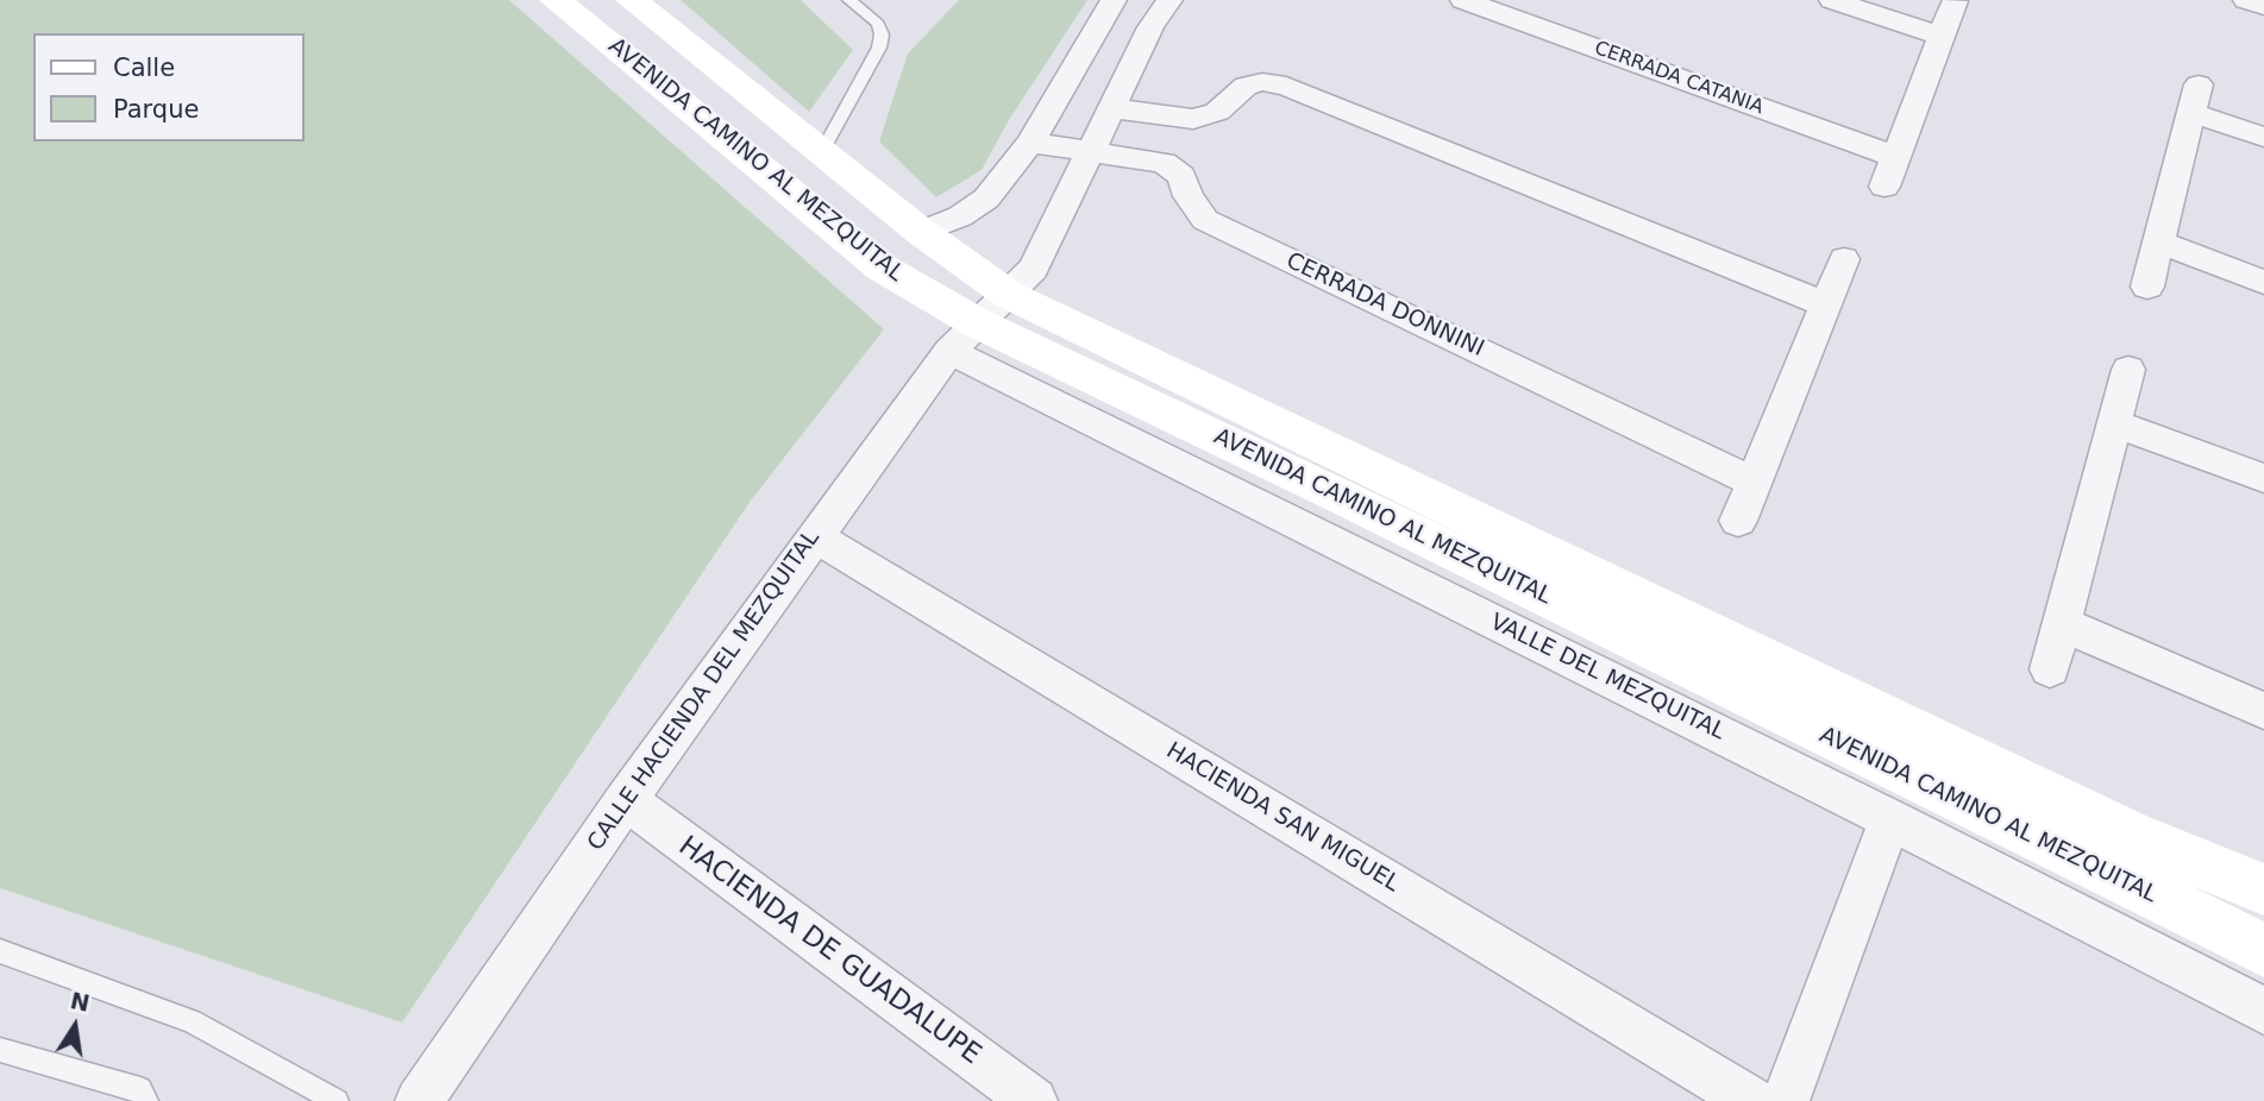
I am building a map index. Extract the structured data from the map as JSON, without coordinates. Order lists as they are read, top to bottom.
{
  "streets": {
    "main road": ["AVENIDA CAMINO AL MEZQUITAL"],
    "street": [
      "CERRADA CATANIA",
      "CERRADA DONNINI",
      "VALLE DEL MEZQUITAL",
      "CALLE HACIENDA DEL MEZQUITAL",
      "HACIENDA SAN MIGUEL",
      "HACIENDA DE GUADALUPE"
    ]
  },
  "crossings": [
    ["AVENIDA CAMINO AL MEZQUITAL", "VALLE DEL MEZQUITAL"],
    ["AVENIDA CAMINO AL MEZQUITAL", "CALLE HACIENDA DEL MEZQUITAL"],
    ["CERRADA DONNINI", "CALLE HACIENDA DEL MEZQUITAL"],
    ["VALLE DEL MEZQUITAL", "CALLE HACIENDA DEL MEZQUITAL"],
    ["CALLE HACIENDA DEL MEZQUITAL", "HACIENDA SAN MIGUEL"],
    ["CALLE HACIENDA DEL MEZQUITAL", "HACIENDA DE GUADALUPE"]
  ],
  "legend": ["Calle", "Parque"],
  "north": "top"
}
